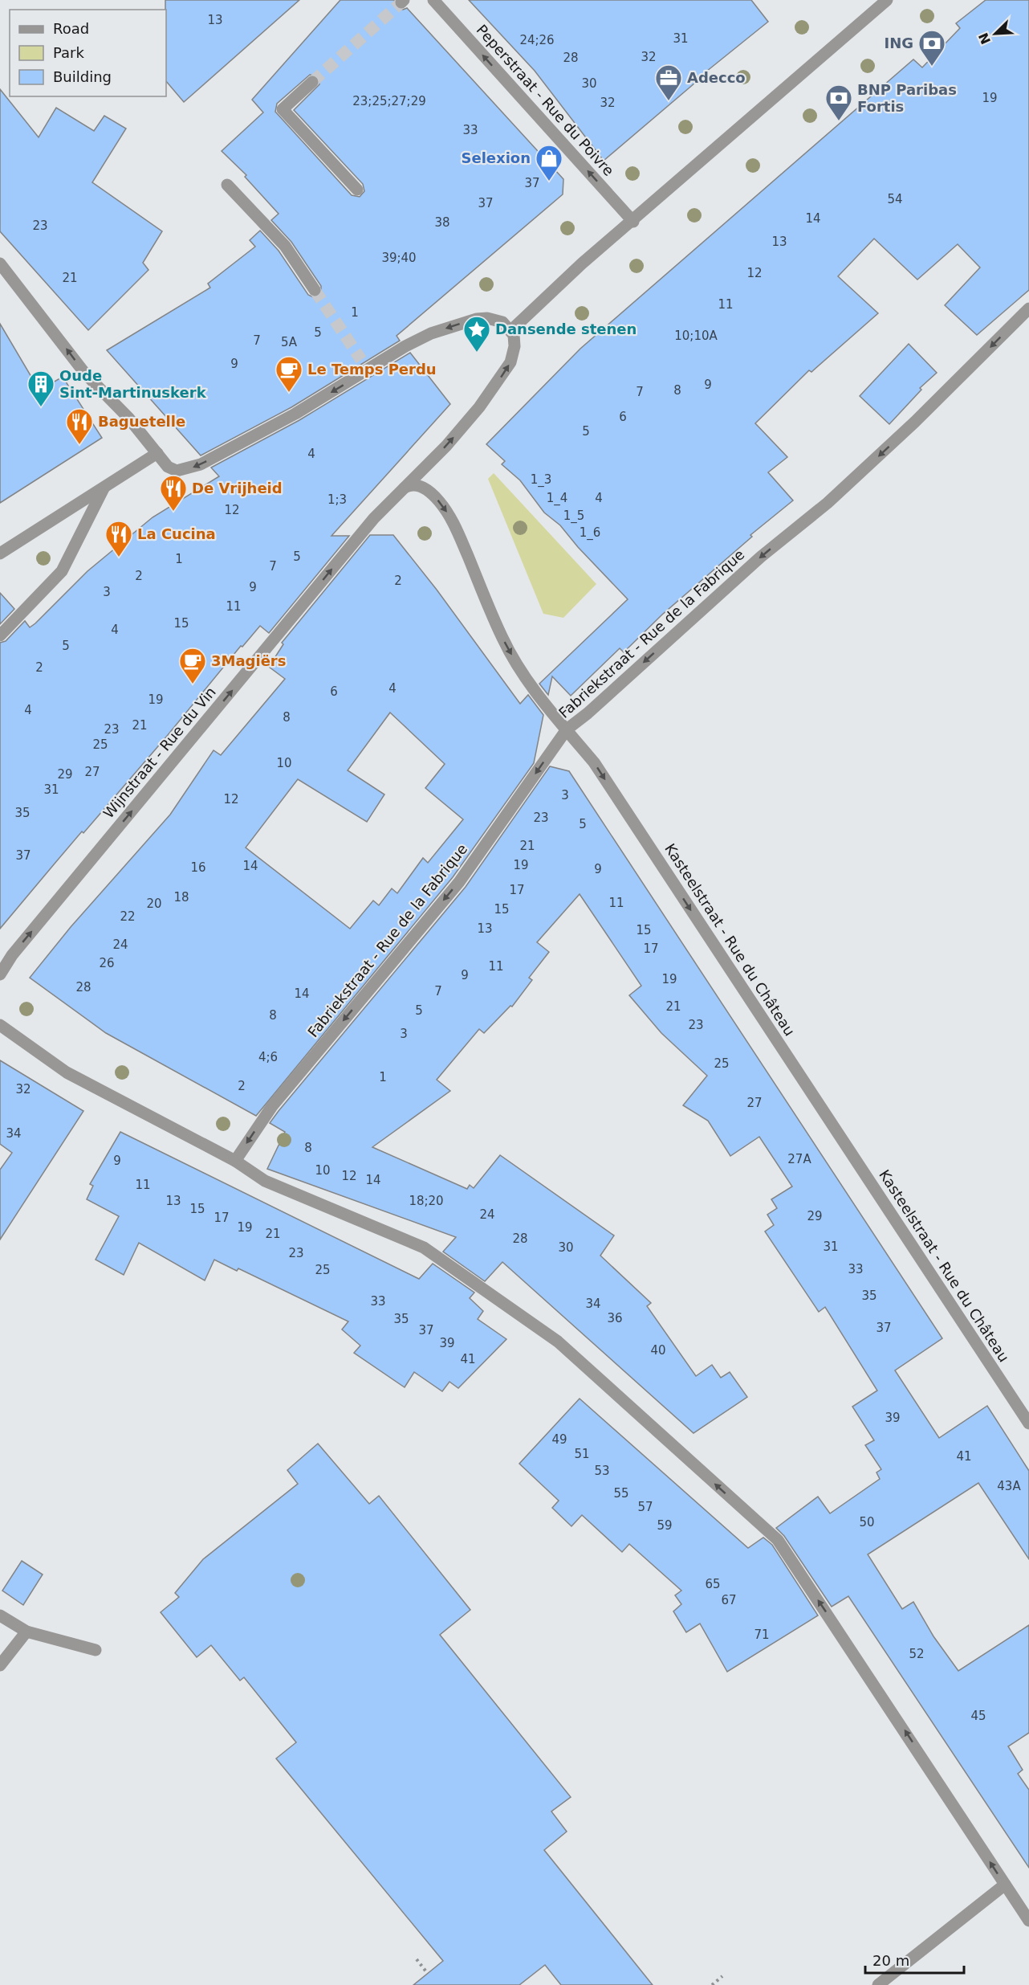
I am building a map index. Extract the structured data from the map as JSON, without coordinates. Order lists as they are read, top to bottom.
{
  "streets": {
    "street": [
      "Peperstraat - Rue du Poivre",
      "Fabriekstraat - Rue de la Fabrique",
      "Wijnstraat - Rue du Vin",
      "Kasteelstraat - Rue du Château"
    ]
  },
  "crossings": [
    ["Fabriekstraat - Rue de la Fabrique", "Kasteelstraat - Rue du Château"],
    ["Wijnstraat - Rue du Vin", "Kasteelstraat - Rue du Château"]
  ],
  "one_way": [
    "Peperstraat - Rue du Poivre",
    "Fabriekstraat - Rue de la Fabrique",
    "Wijnstraat - Rue du Vin",
    "Kasteelstraat - Rue du Château"
  ],
  "places": {
    "bank": ["ING", "BNP Paribas Fortis"],
    "office": ["Adecco"],
    "shop": ["Selexion"],
    "place": ["Dansende stenen"],
    "cafe": ["Le Temps Perdu", "3Magiërs"],
    "building": ["Oude Sint-Martinuskerk"],
    "restaurant": ["Baguetelle", "De Vrijheid", "La Cucina"]
  },
  "house_numbers": [
    "13",
    "31",
    "24;26",
    "32",
    "28",
    "30",
    "19",
    "23;25;27;29",
    "32",
    "33",
    "37",
    "54",
    "37",
    "14",
    "38",
    "23",
    "13",
    "39;40",
    "12",
    "21",
    "11",
    "1",
    "5",
    "10;10A",
    "7",
    "5A",
    "9",
    "9",
    "8",
    "7",
    "6",
    "5",
    "4",
    "1_3",
    "1_4",
    "4",
    "1;3",
    "12",
    "1_5",
    "1_6",
    "5",
    "1",
    "7",
    "2",
    "2",
    "9",
    "3",
    "11",
    "15",
    "4",
    "5",
    "2",
    "4",
    "6",
    "19",
    "4",
    "8",
    "21",
    "23",
    "25",
    "10",
    "27",
    "29",
    "31",
    "3",
    "12",
    "35",
    "23",
    "5",
    "21",
    "37",
    "19",
    "14",
    "16",
    "9",
    "17",
    "18",
    "11",
    "20",
    "15",
    "22",
    "13",
    "15",
    "24",
    "17",
    "26",
    "11",
    "9",
    "19",
    "28",
    "7",
    "14",
    "21",
    "5",
    "8",
    "23",
    "3",
    "4;6",
    "25",
    "1",
    "2",
    "32",
    "27",
    "34",
    "8",
    "27A",
    "9",
    "10",
    "12",
    "14",
    "11",
    "13",
    "18;20",
    "15",
    "24",
    "29",
    "17",
    "19",
    "21",
    "28",
    "31",
    "30",
    "23",
    "33",
    "25",
    "35",
    "33",
    "34",
    "36",
    "35",
    "37",
    "37",
    "39",
    "40",
    "41",
    "39",
    "49",
    "51",
    "41",
    "53",
    "43A",
    "55",
    "57",
    "50",
    "59",
    "65",
    "67",
    "71",
    "52",
    "45"
  ],
  "legend": ["Road", "Park", "Building"],
  "scale_bar": "20 m",
  "north": "bottom left"
}
